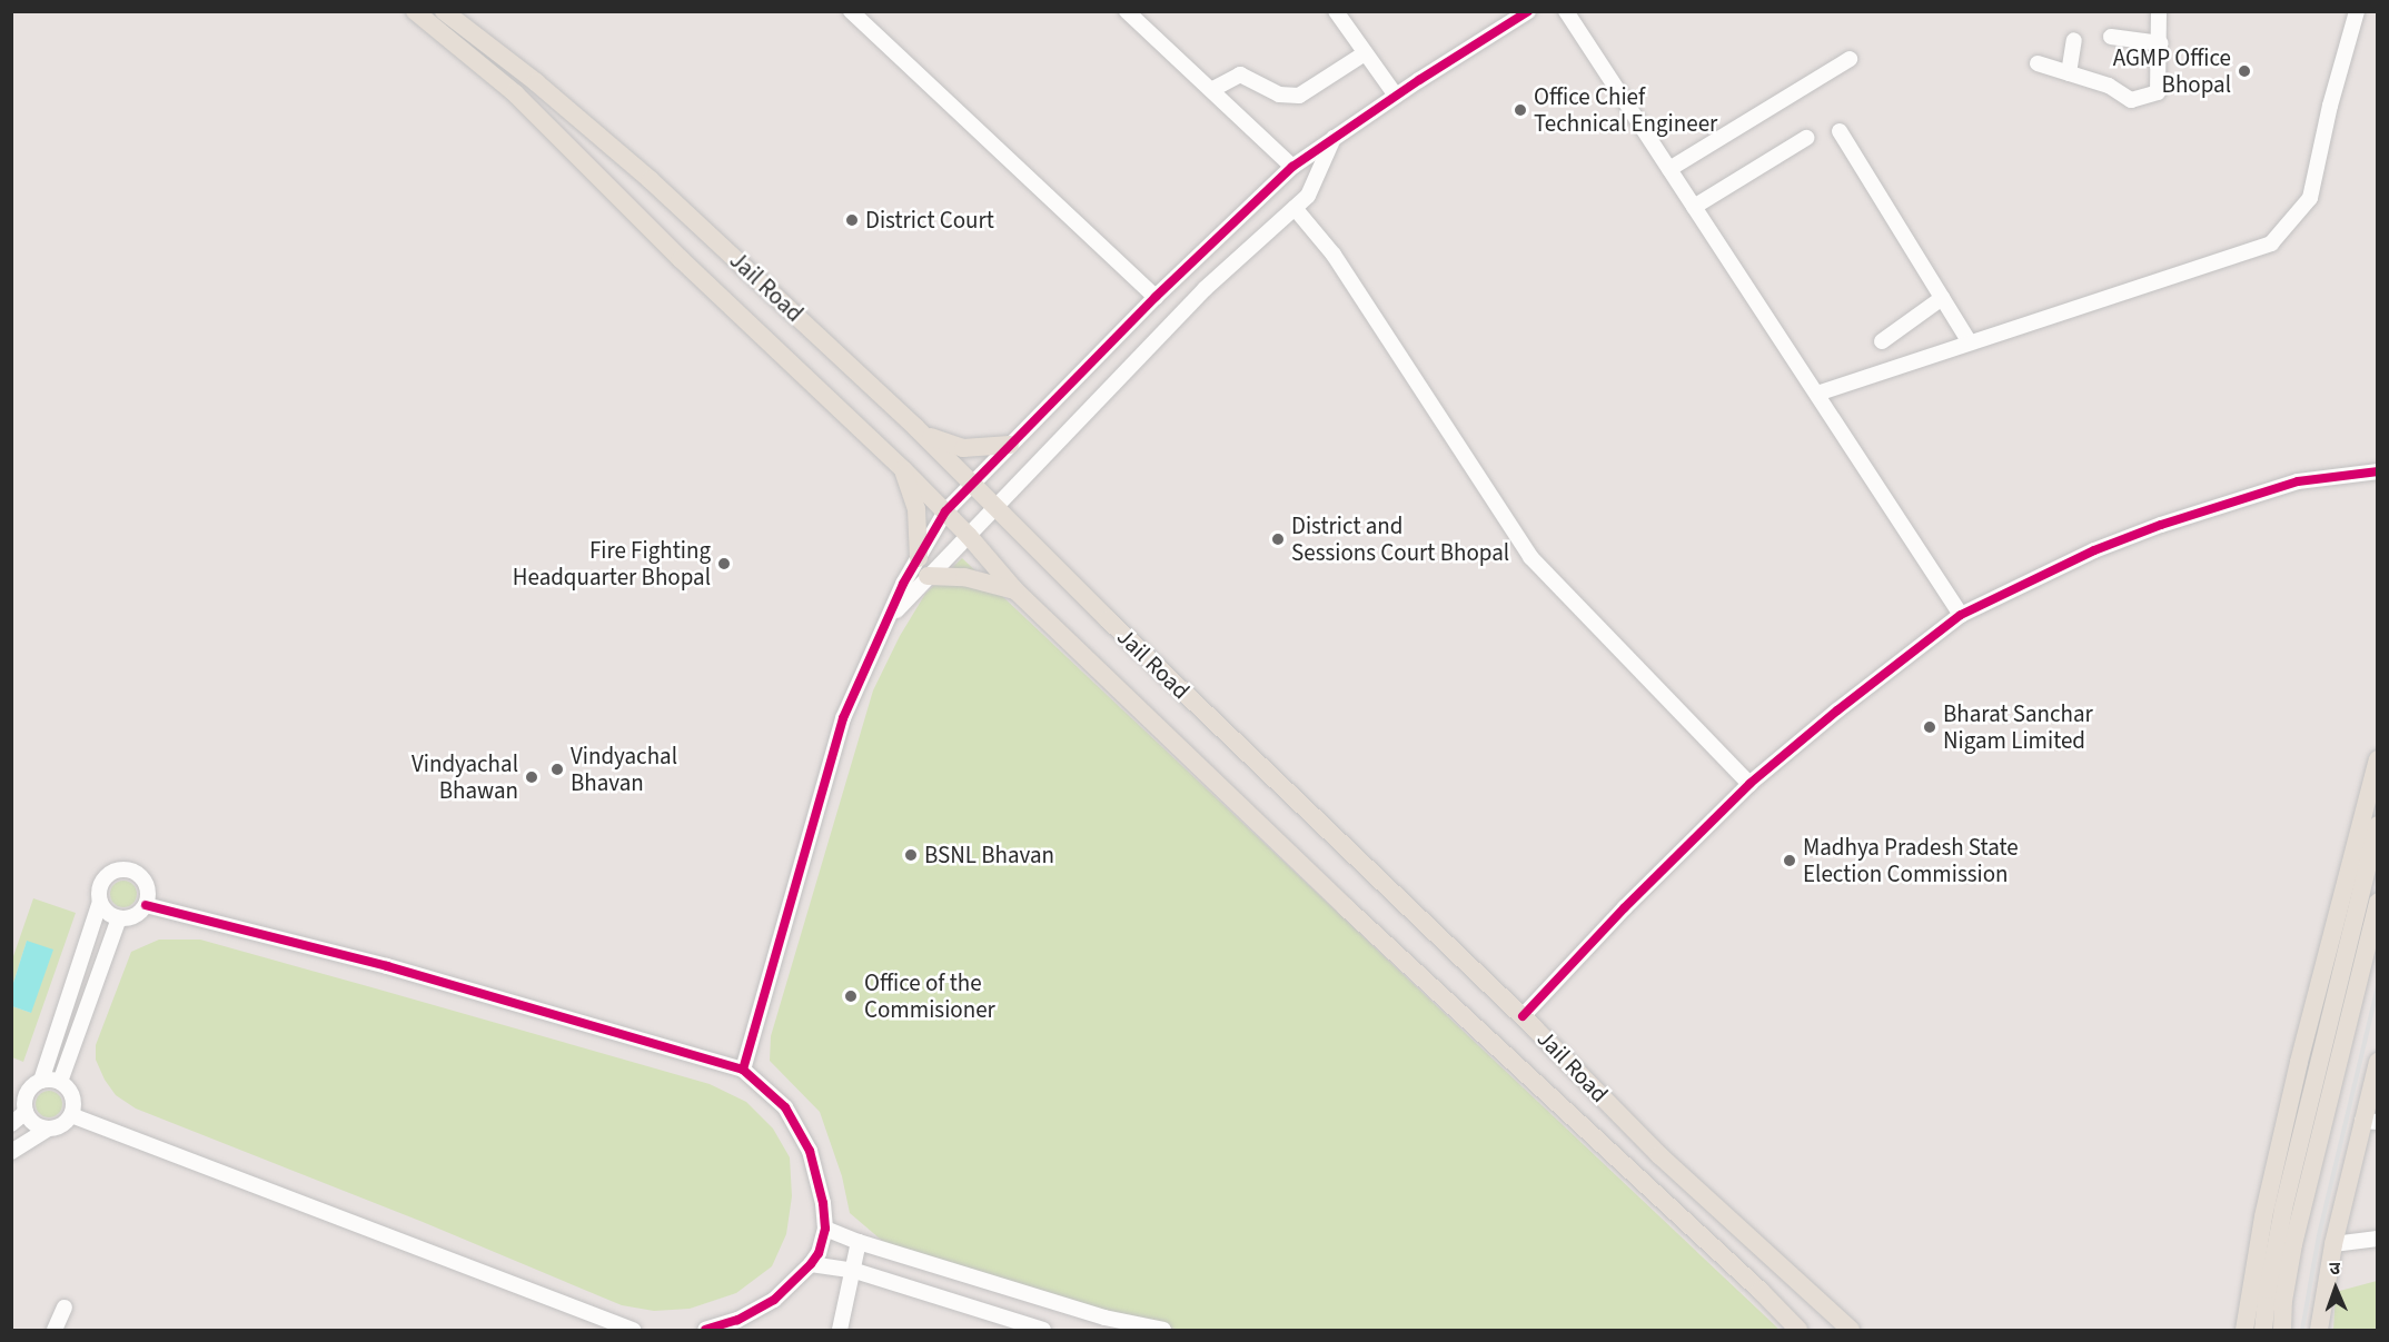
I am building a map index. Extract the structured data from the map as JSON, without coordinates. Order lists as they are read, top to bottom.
{
  "streets": {
    "main road": ["Jail Road"]
  },
  "places": [
    "AGMP Office Bhopal",
    "Office Chief Technical Engineer",
    "District Court",
    "District and Sessions Court Bhopal",
    "Fire Fighting Headquarter Bhopal",
    "Bharat Sanchar Nigam Limited",
    "Vindyachal Bhavan",
    "Vindyachal Bhawan",
    "BSNL Bhavan",
    "Madhya Pradesh State Election Commission",
    "Office of the Commisioner"
  ],
  "north": "top"
}
